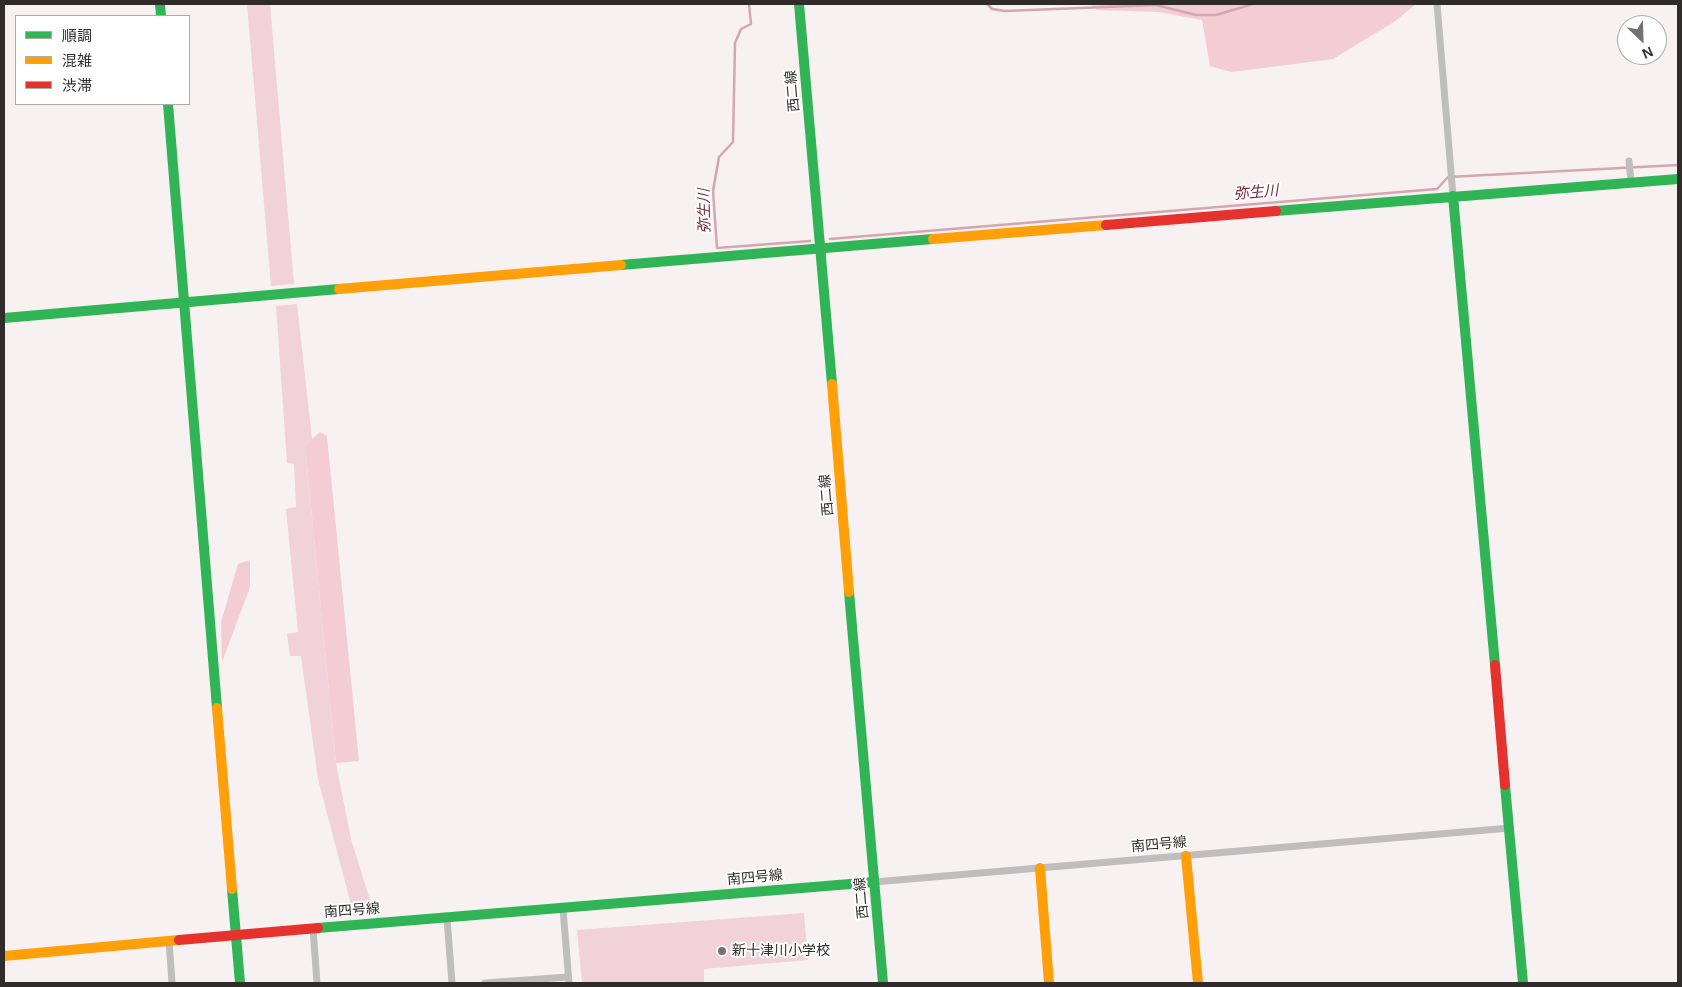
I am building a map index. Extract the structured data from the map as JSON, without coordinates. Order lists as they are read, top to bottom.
{
  "streets": {
    "street": ["西二線", "南四号線"]
  },
  "crossings": [
    ["西二線", "南四号線"]
  ],
  "water": ["弥生川"],
  "places": ["新十津川小学校"],
  "legend": ["順調", "混雑", "渋滞"],
  "north": "bottom right"
}
